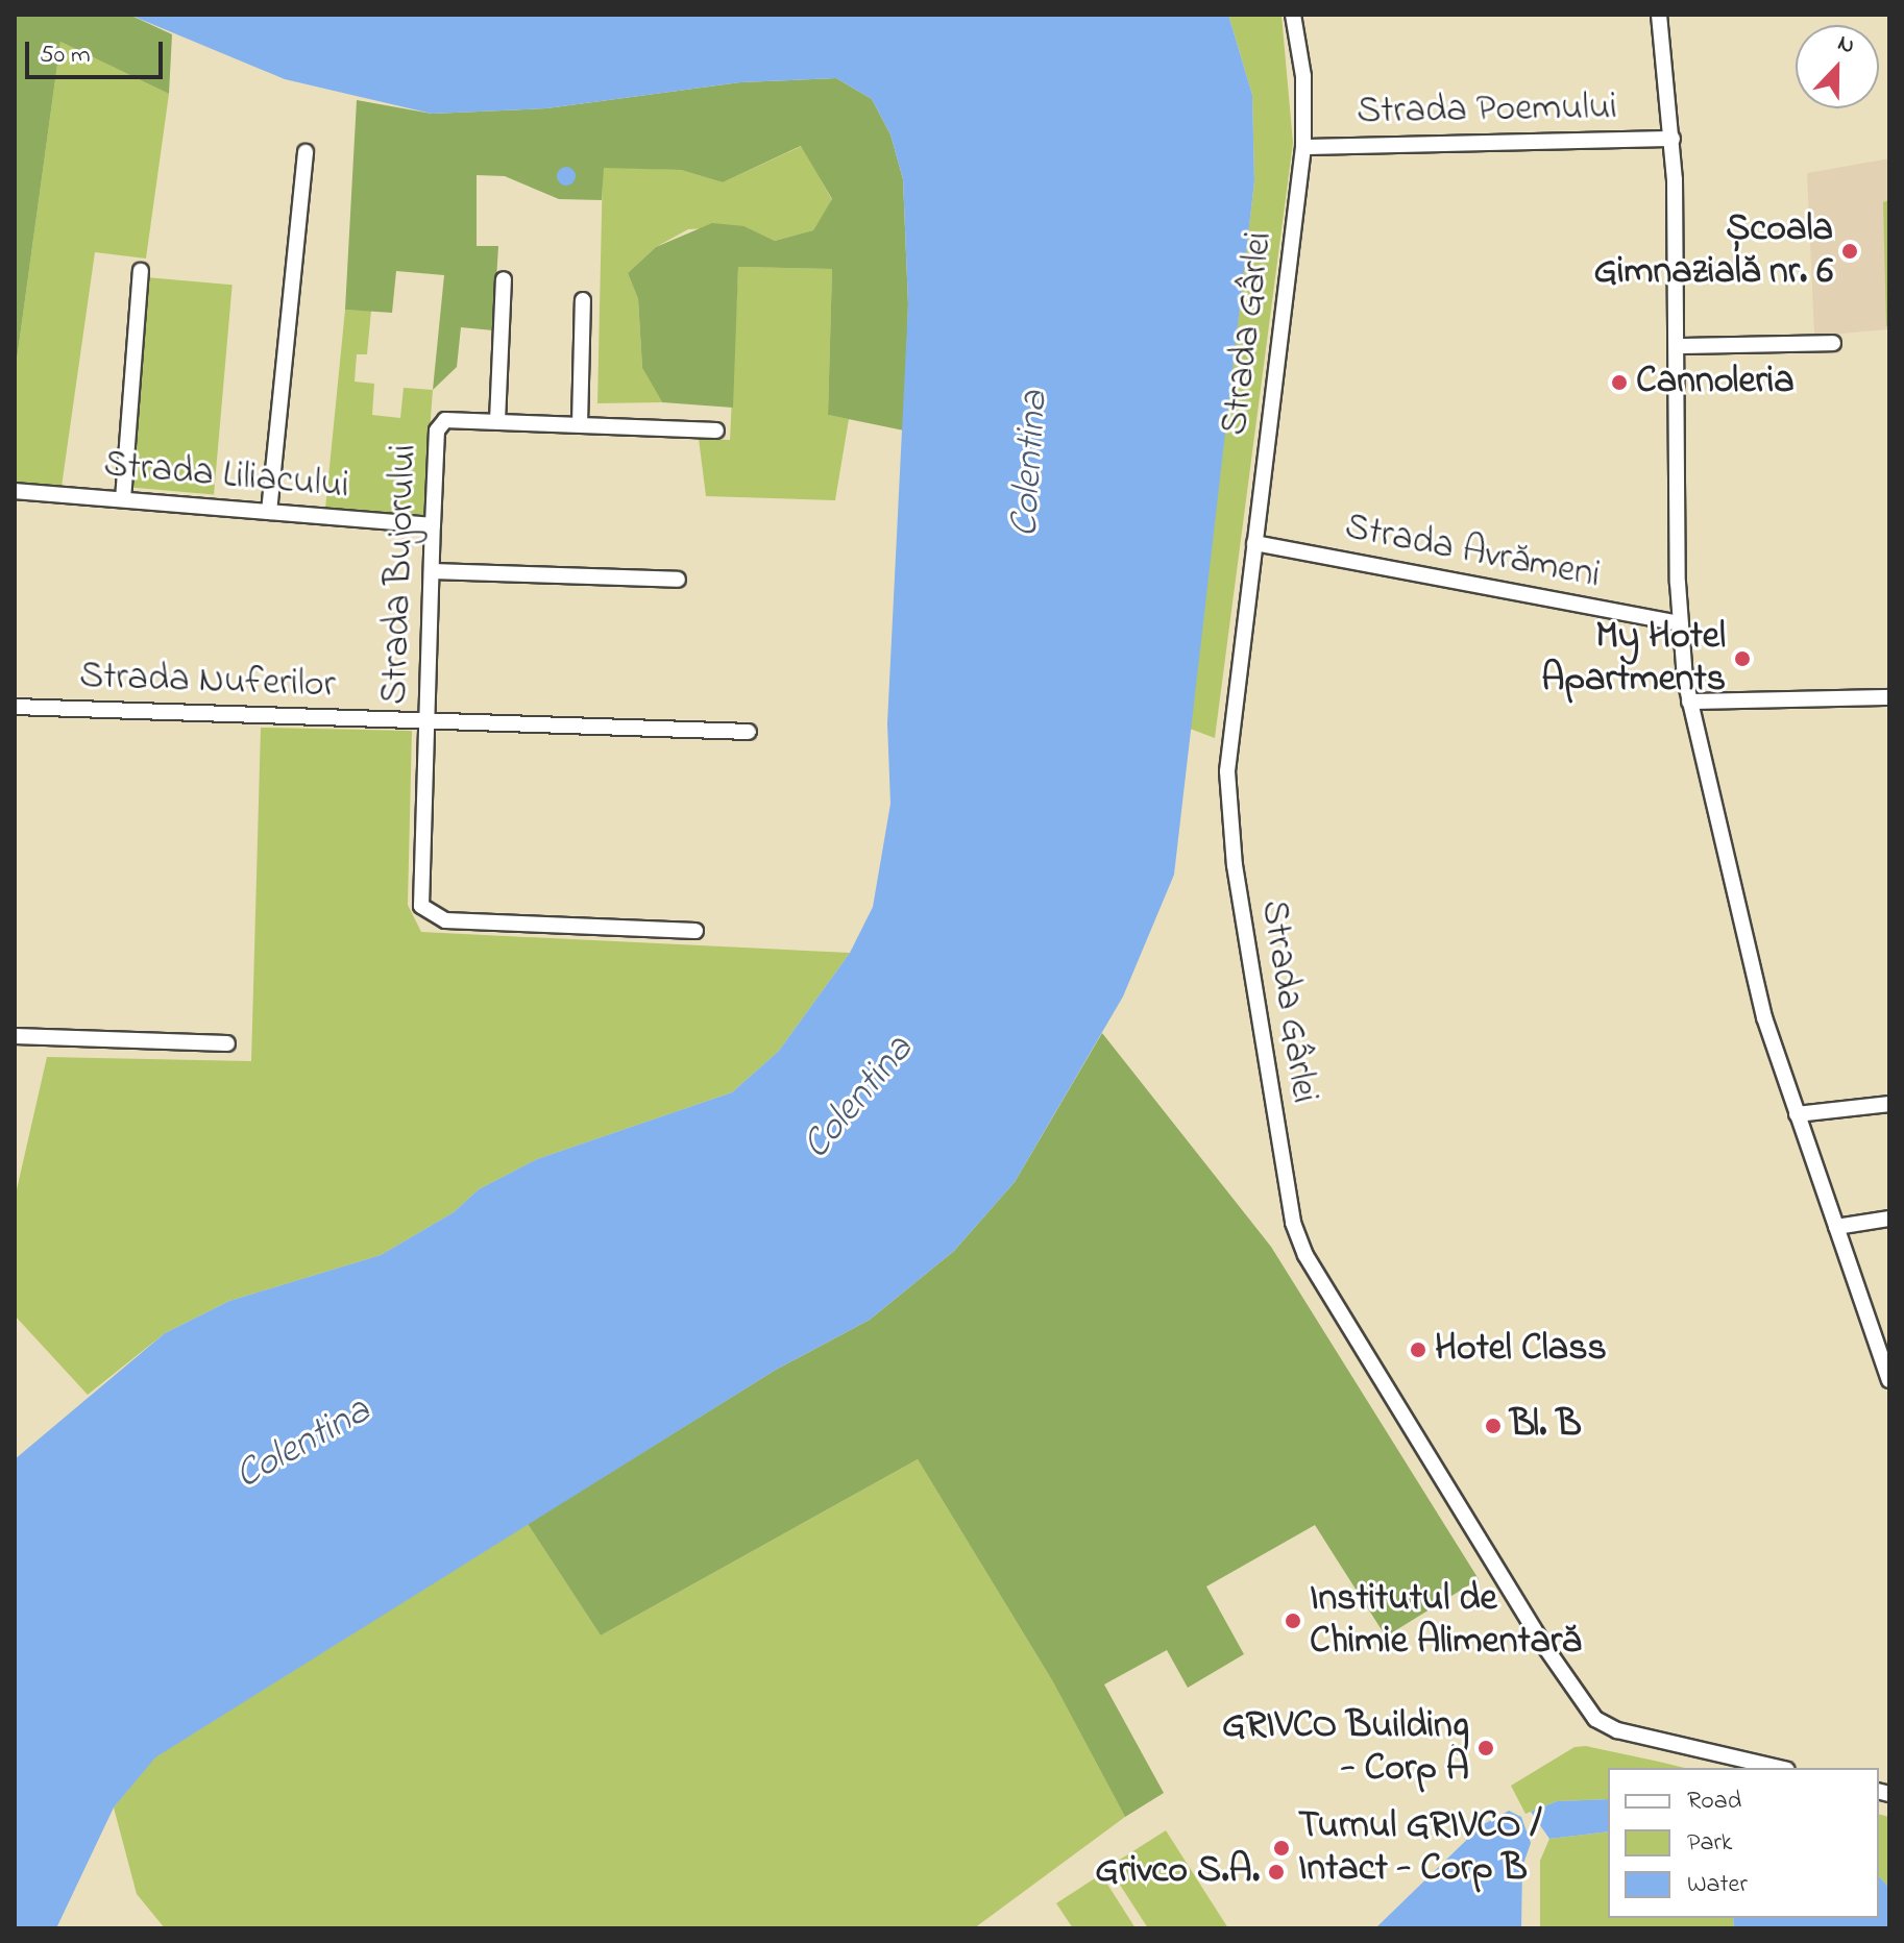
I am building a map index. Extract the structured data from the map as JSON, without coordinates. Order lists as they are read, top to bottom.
{
  "streets": {
    "street": [
      "Strada Poemului",
      "Strada Gârlei",
      "Strada Liliacului",
      "Strada Avrămeni",
      "Strada Bujorului",
      "Strada Nuferilor"
    ]
  },
  "crossings": [
    ["Strada Poemului", "Strada Gârlei"],
    ["Strada Gârlei", "Strada Avrămeni"],
    ["Strada Liliacului", "Strada Bujorului"],
    ["Strada Bujorului", "Strada Nuferilor"]
  ],
  "water": ["Colentina"],
  "places": [
    "Școala Gimnazială nr. 6",
    "Cannoleria",
    "My Hotel Apartments",
    "Hotel Class",
    "Bl. B",
    "Institutul de Chimie Alimentară",
    "GRIVCO Building - Corp A",
    "Turnul GRIVCO / Intact - Corp B",
    "Grivco S.A."
  ],
  "legend": ["Road", "Park", "Water"],
  "scale_bar": "50 m",
  "north": "top"
}
